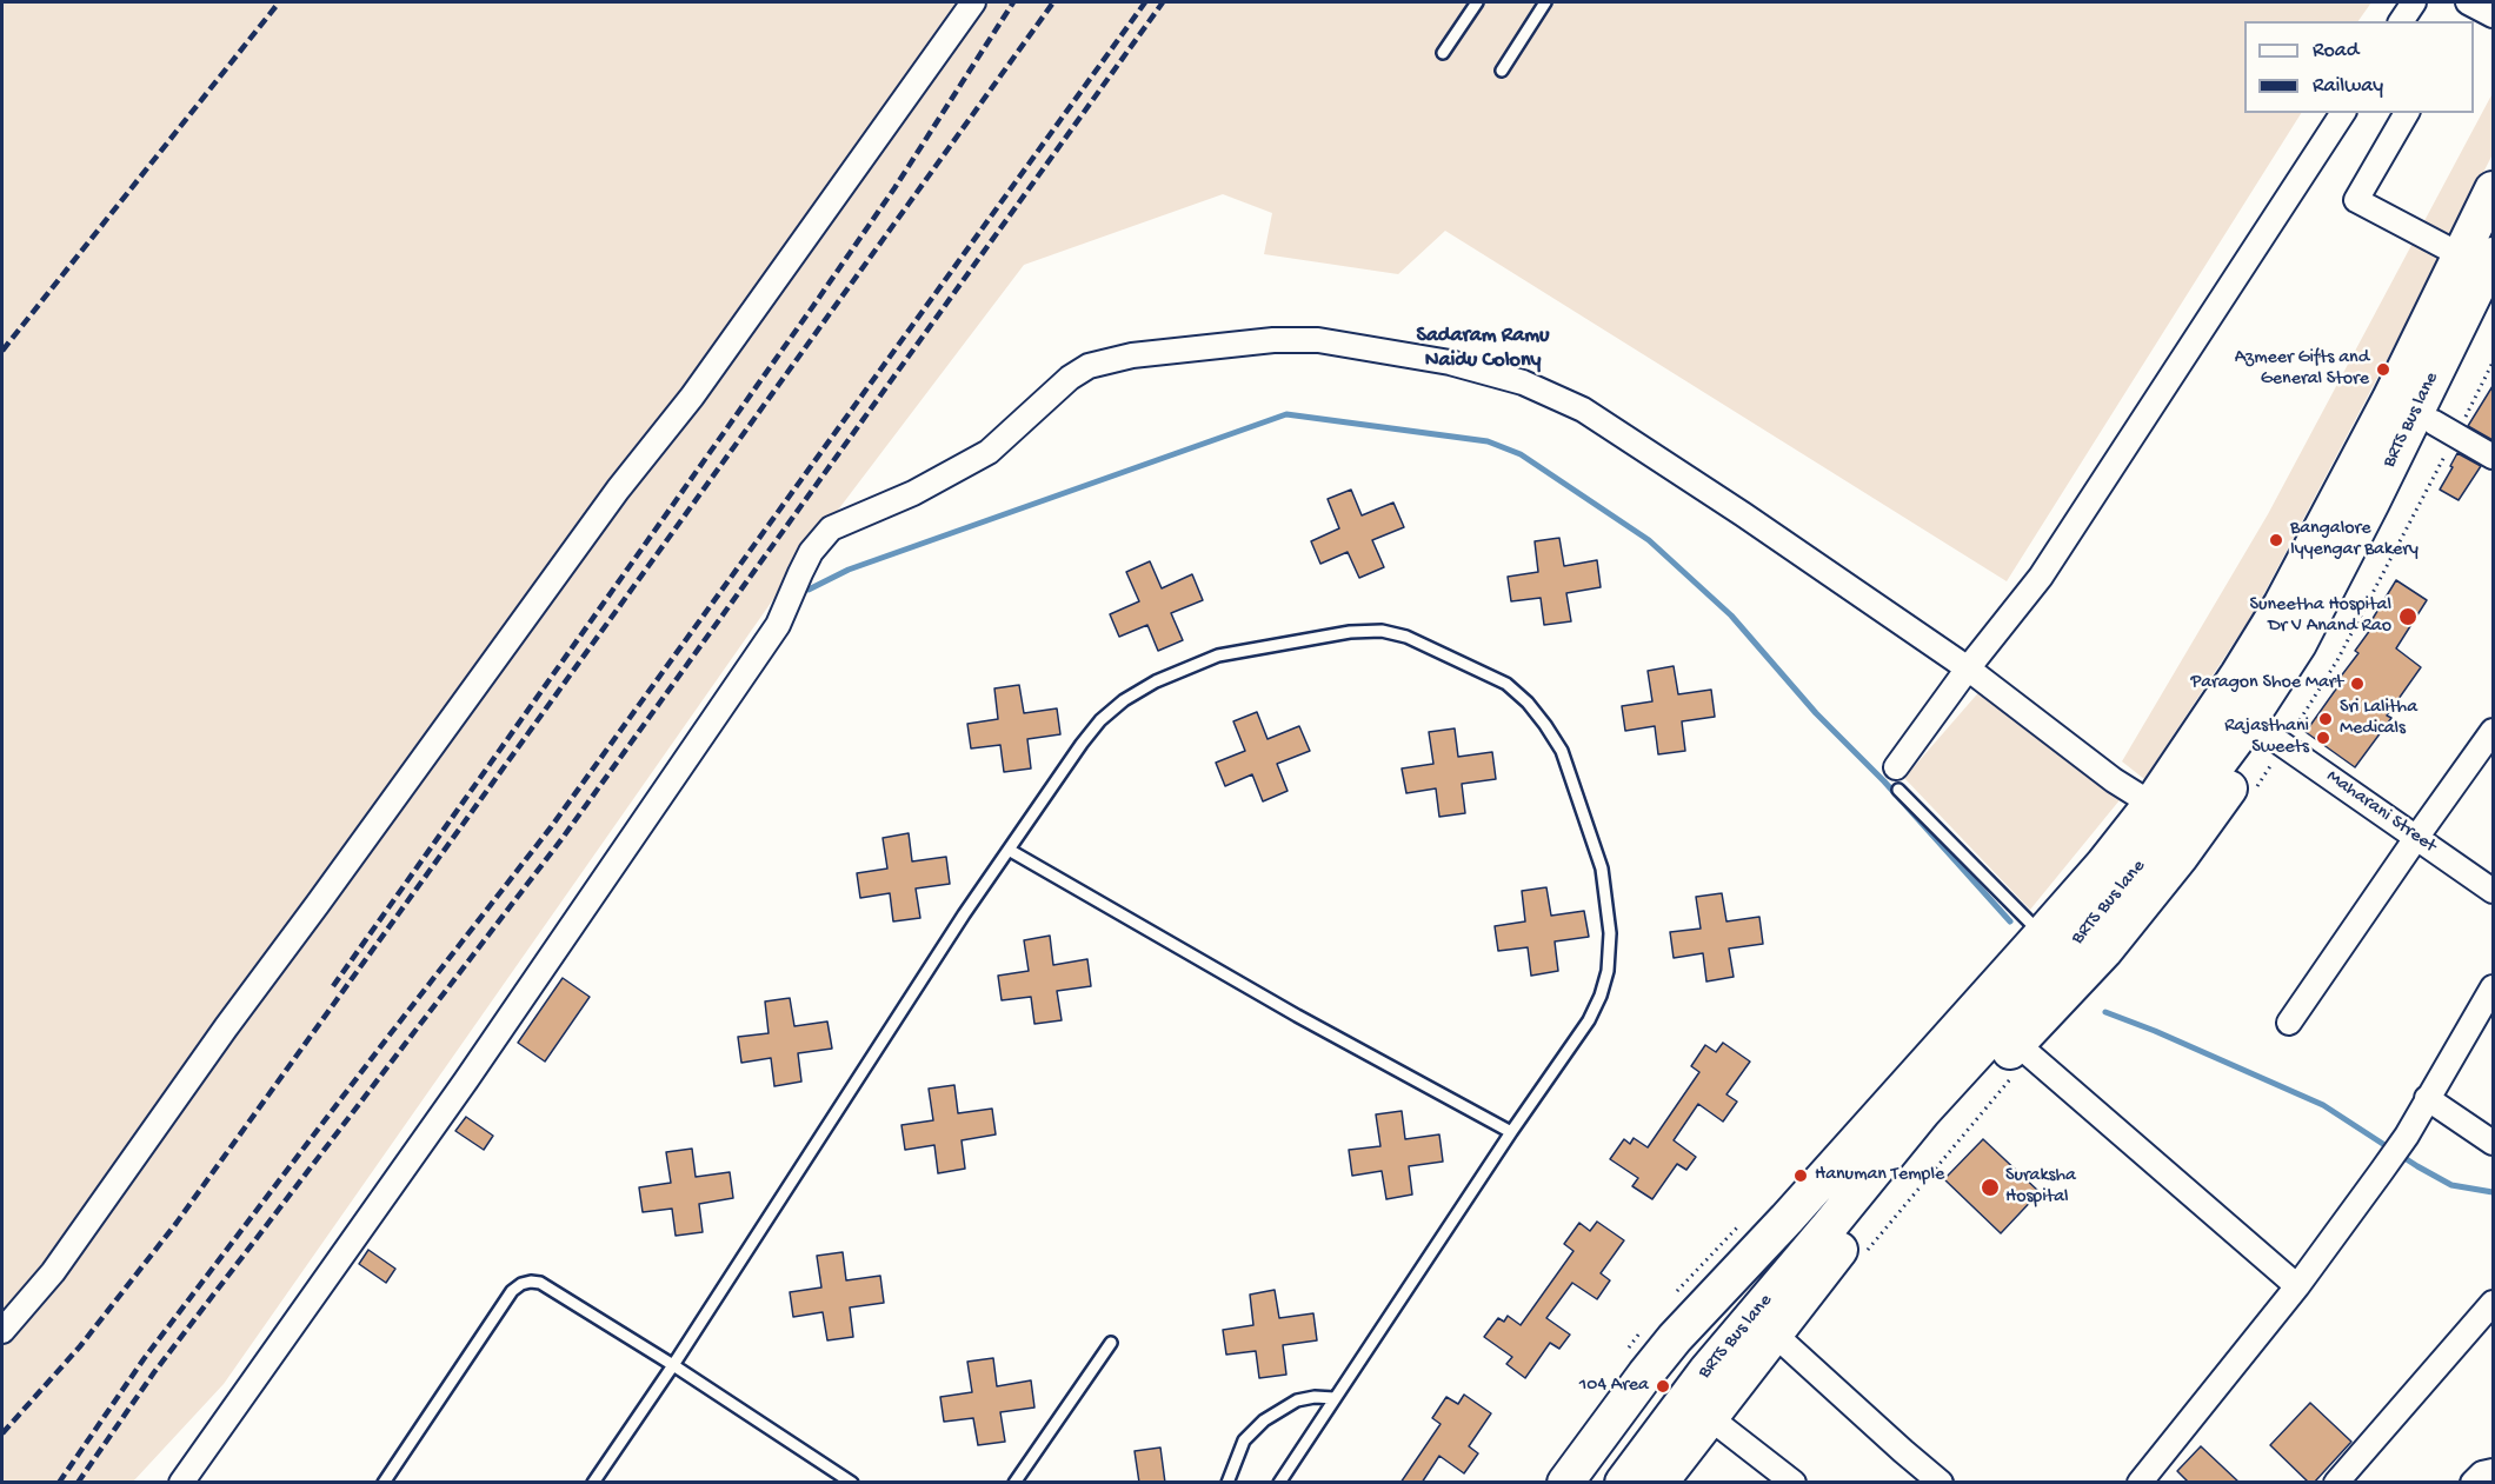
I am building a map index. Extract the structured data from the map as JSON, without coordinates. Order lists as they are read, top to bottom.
{
  "streets": {
    "main road": ["BRTS Bus lane"],
    "street": ["Maharani Street"]
  },
  "districts": ["Sadaram Ramu Naidu Colony"],
  "places": [
    "Azmeer Gifts and General Store",
    "Bangalore Iyyengar Bakery",
    "Suneetha Hospital Dr V Anand Rao",
    "Paragon Shoe Mart",
    "Sri Lalitha Medicals",
    "Rajasthani Sweets",
    "Hanuman Temple",
    "Suraksha Hospital",
    "104 Area"
  ],
  "legend": ["Road", "Railway"]
}
